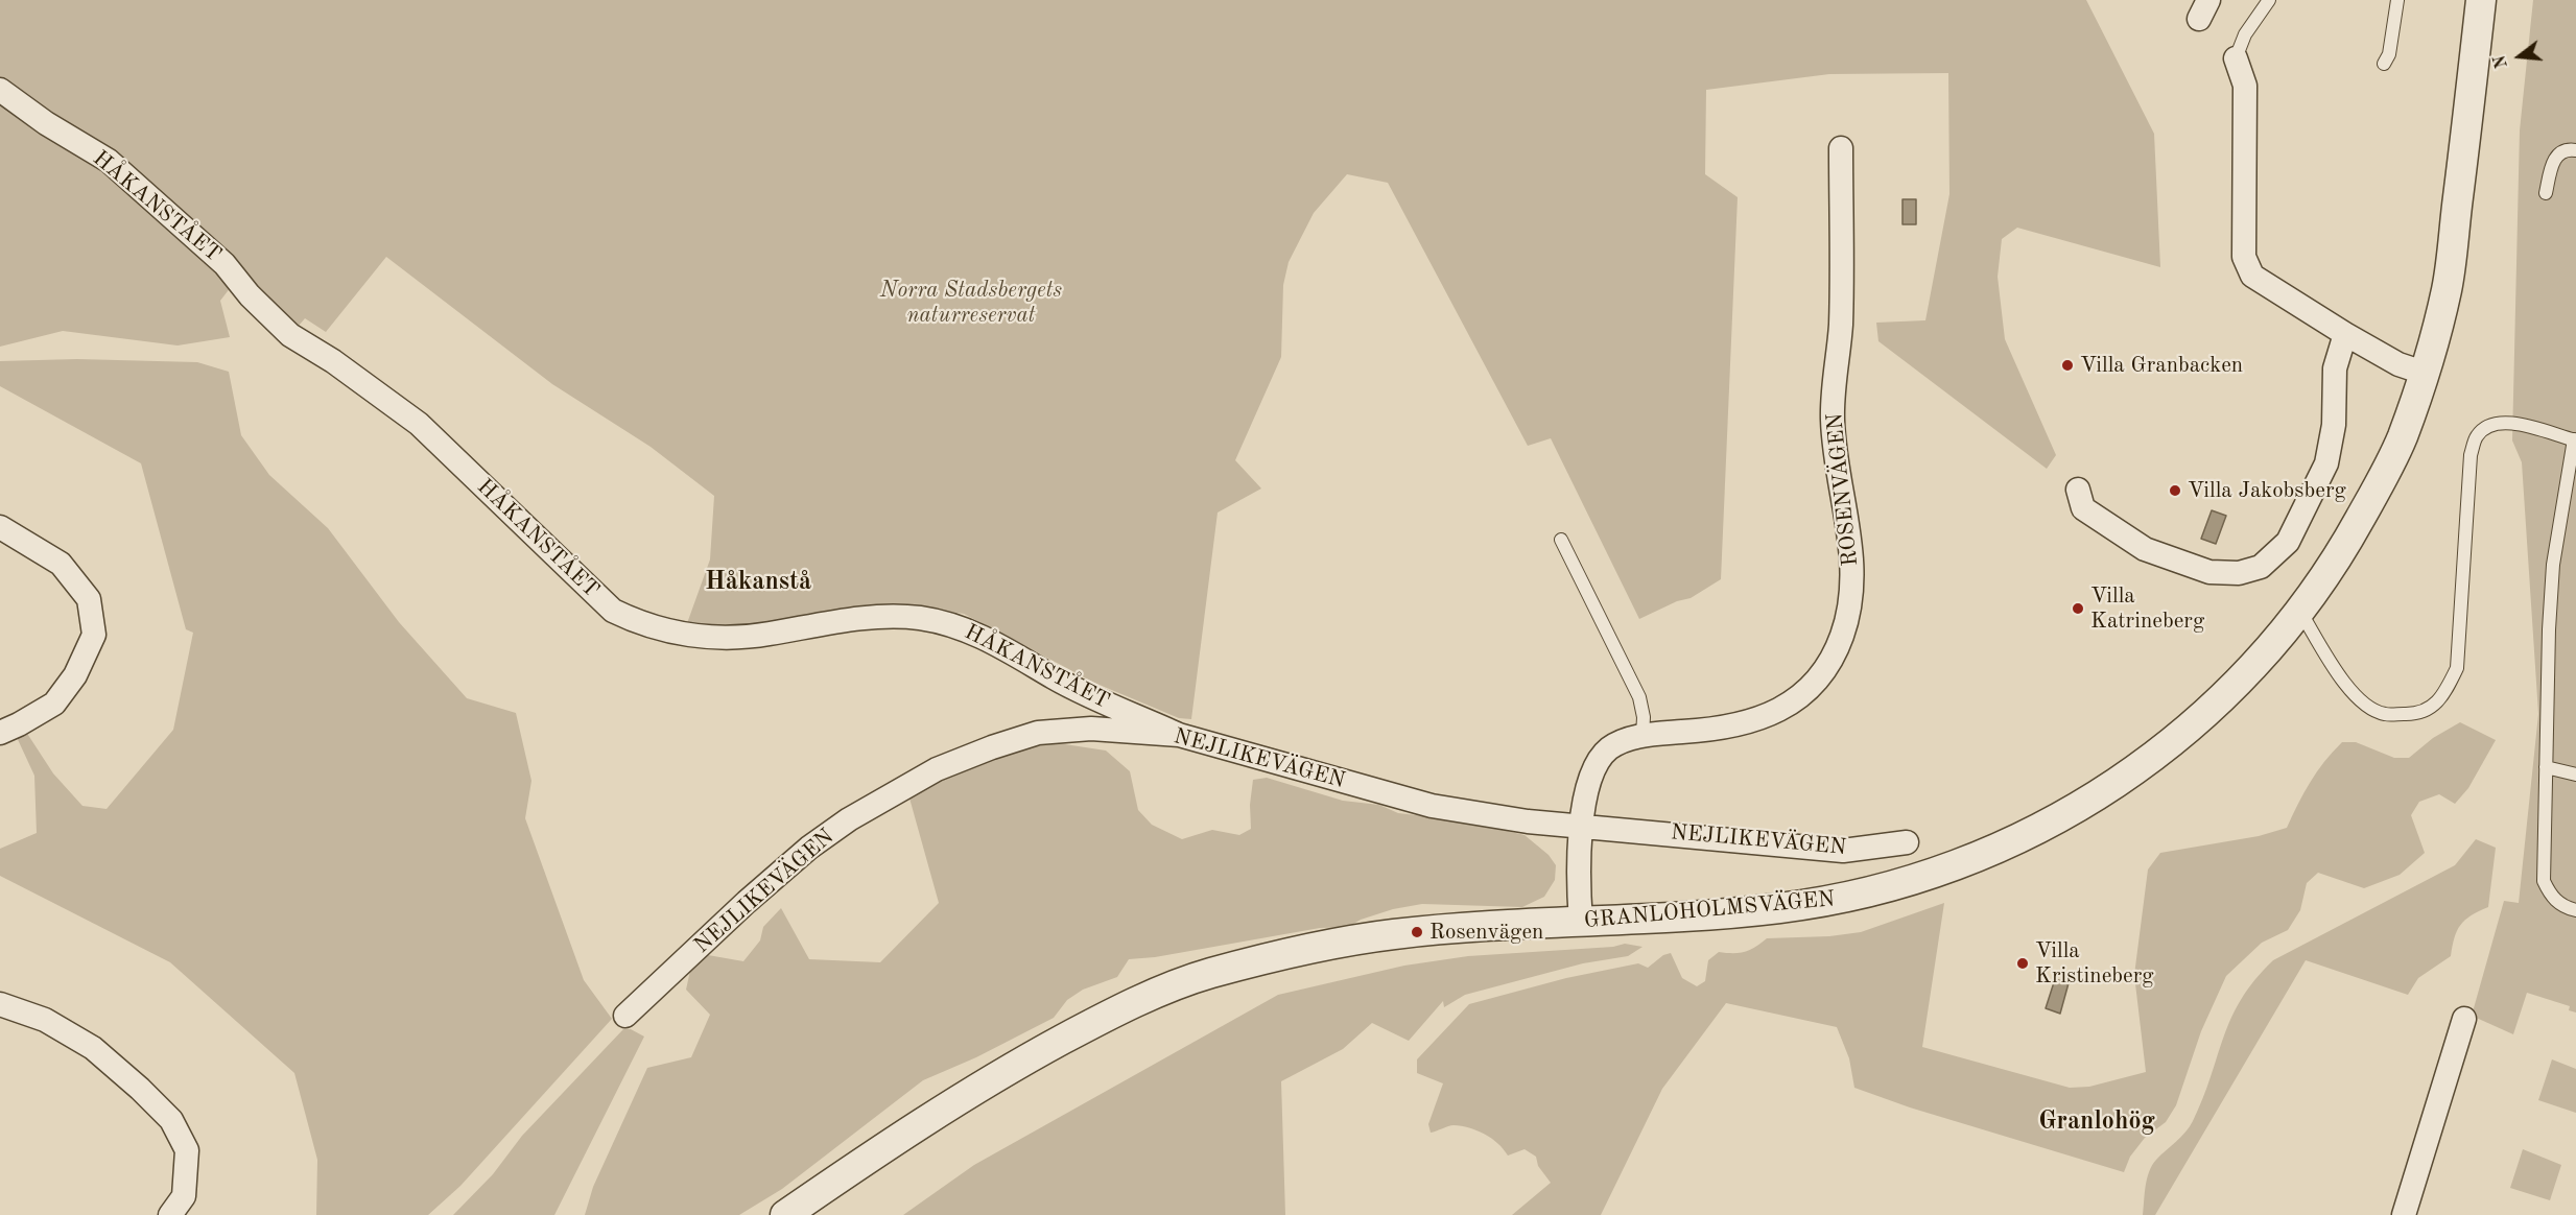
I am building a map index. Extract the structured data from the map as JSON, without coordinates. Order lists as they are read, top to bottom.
{
  "streets": {
    "street": [
      "HÅKANSTÅET",
      "ROSENVÄGEN",
      "NEJLIKEVÄGEN",
      "GRANLOHOLMSVÄGEN"
    ]
  },
  "crossings": [
    ["HÅKANSTÅET", "NEJLIKEVÄGEN"],
    ["ROSENVÄGEN", "NEJLIKEVÄGEN"],
    ["ROSENVÄGEN", "GRANLOHOLMSVÄGEN"]
  ],
  "districts": ["Håkanstå", "Granlohög"],
  "parks": ["Norra Stadsbergets naturreservat"],
  "places": [
    "Villa Granbacken",
    "Villa Jakobsberg",
    "Villa Katrineberg",
    "Rosenvägen",
    "Villa Kristineberg"
  ],
  "north": "left"
}
